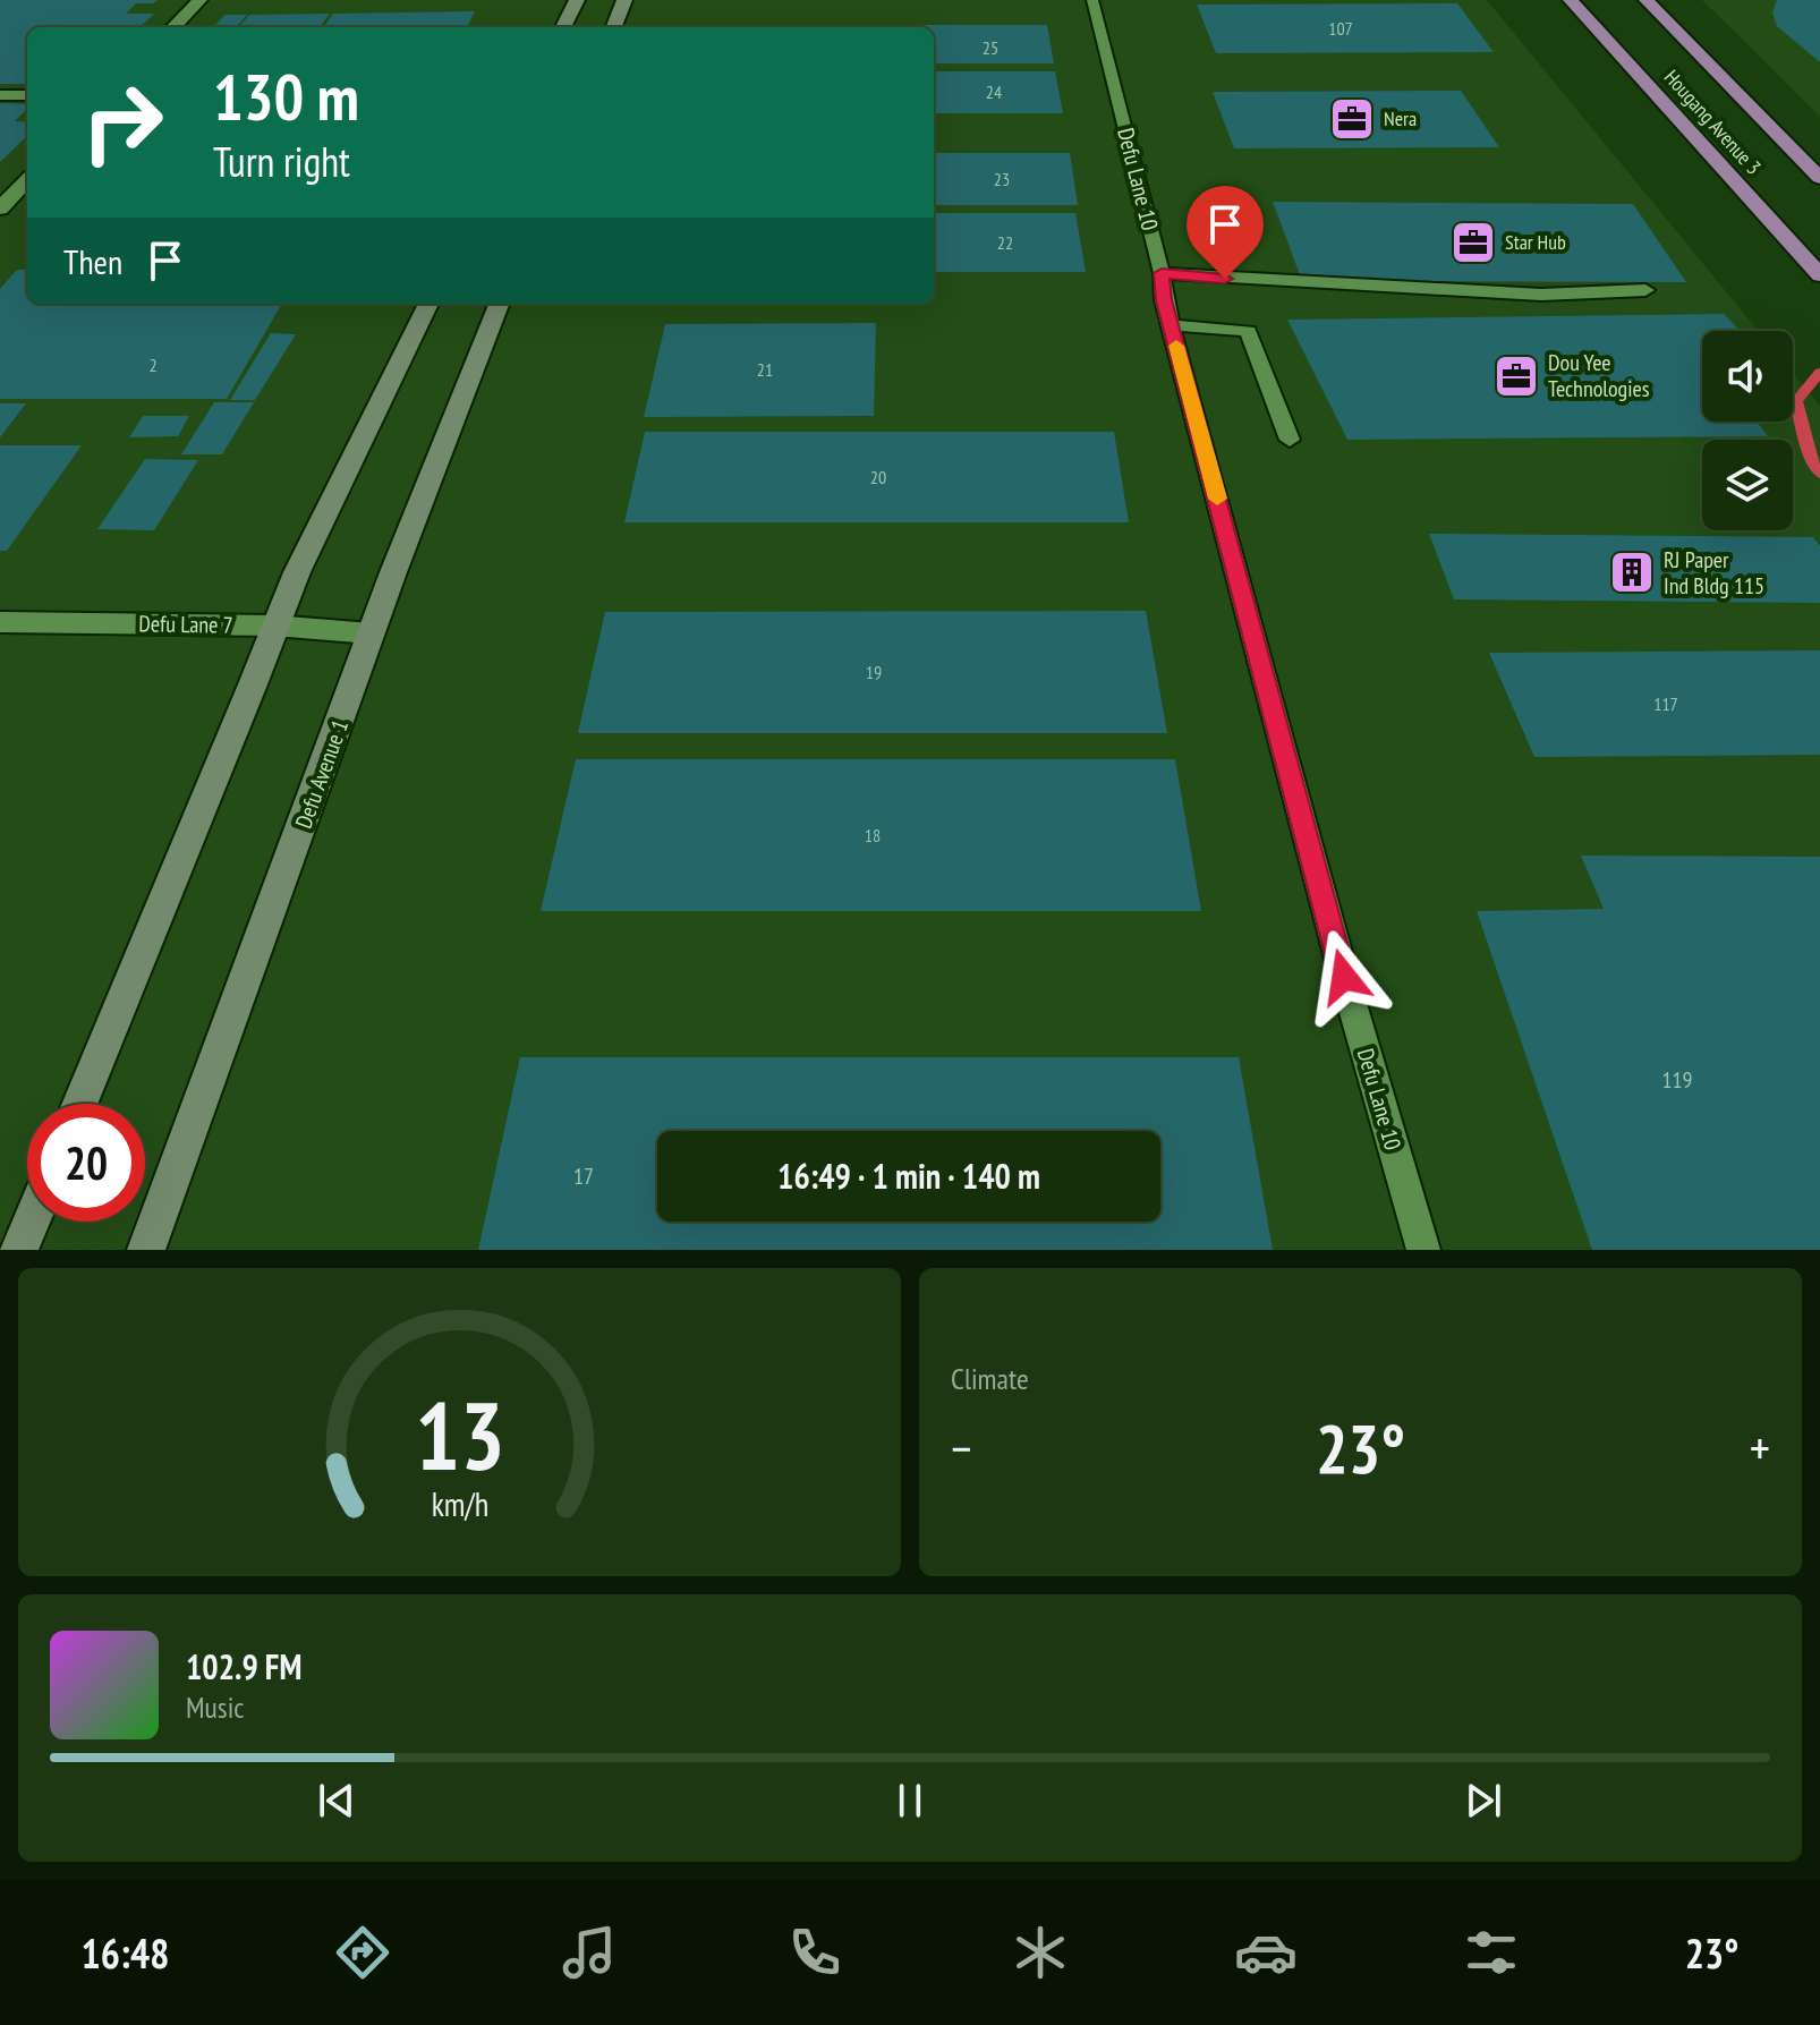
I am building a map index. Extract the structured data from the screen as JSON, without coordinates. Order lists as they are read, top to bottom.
{
  "streets": {
    "highway": ["Hougang Avenue 3"],
    "main road": ["Defu Avenue 1"],
    "street": ["Defu Lane 7"],
    "lane": ["Defu Lane 10"]
  },
  "crossings": [
    ["Defu Lane 7", "Defu Avenue 1"]
  ],
  "places": {
    "office": ["Nera", "Star Hub", "Dou Yee Technologies"],
    "building": ["RJ Paper Ind Bldg 115"]
  },
  "house_numbers": [
    "107",
    "25",
    "24",
    "23",
    "22",
    "2",
    "21",
    "20",
    "19",
    "117",
    "18",
    "119",
    "17"
  ],
  "page": {
    "turn": ["130 m", "Turn right"],
    "then": "Then",
    "limit": "20",
    "trip": "16:49 · 1 min · 140 m",
    "tile": "Climate",
    "heat": ["−", "23°", "+"],
    "song": ["102.9 FM", "Music"],
    "tabs": ["16:48", "23°"],
    "gauge": ["13", "km/h"]
  }
}
